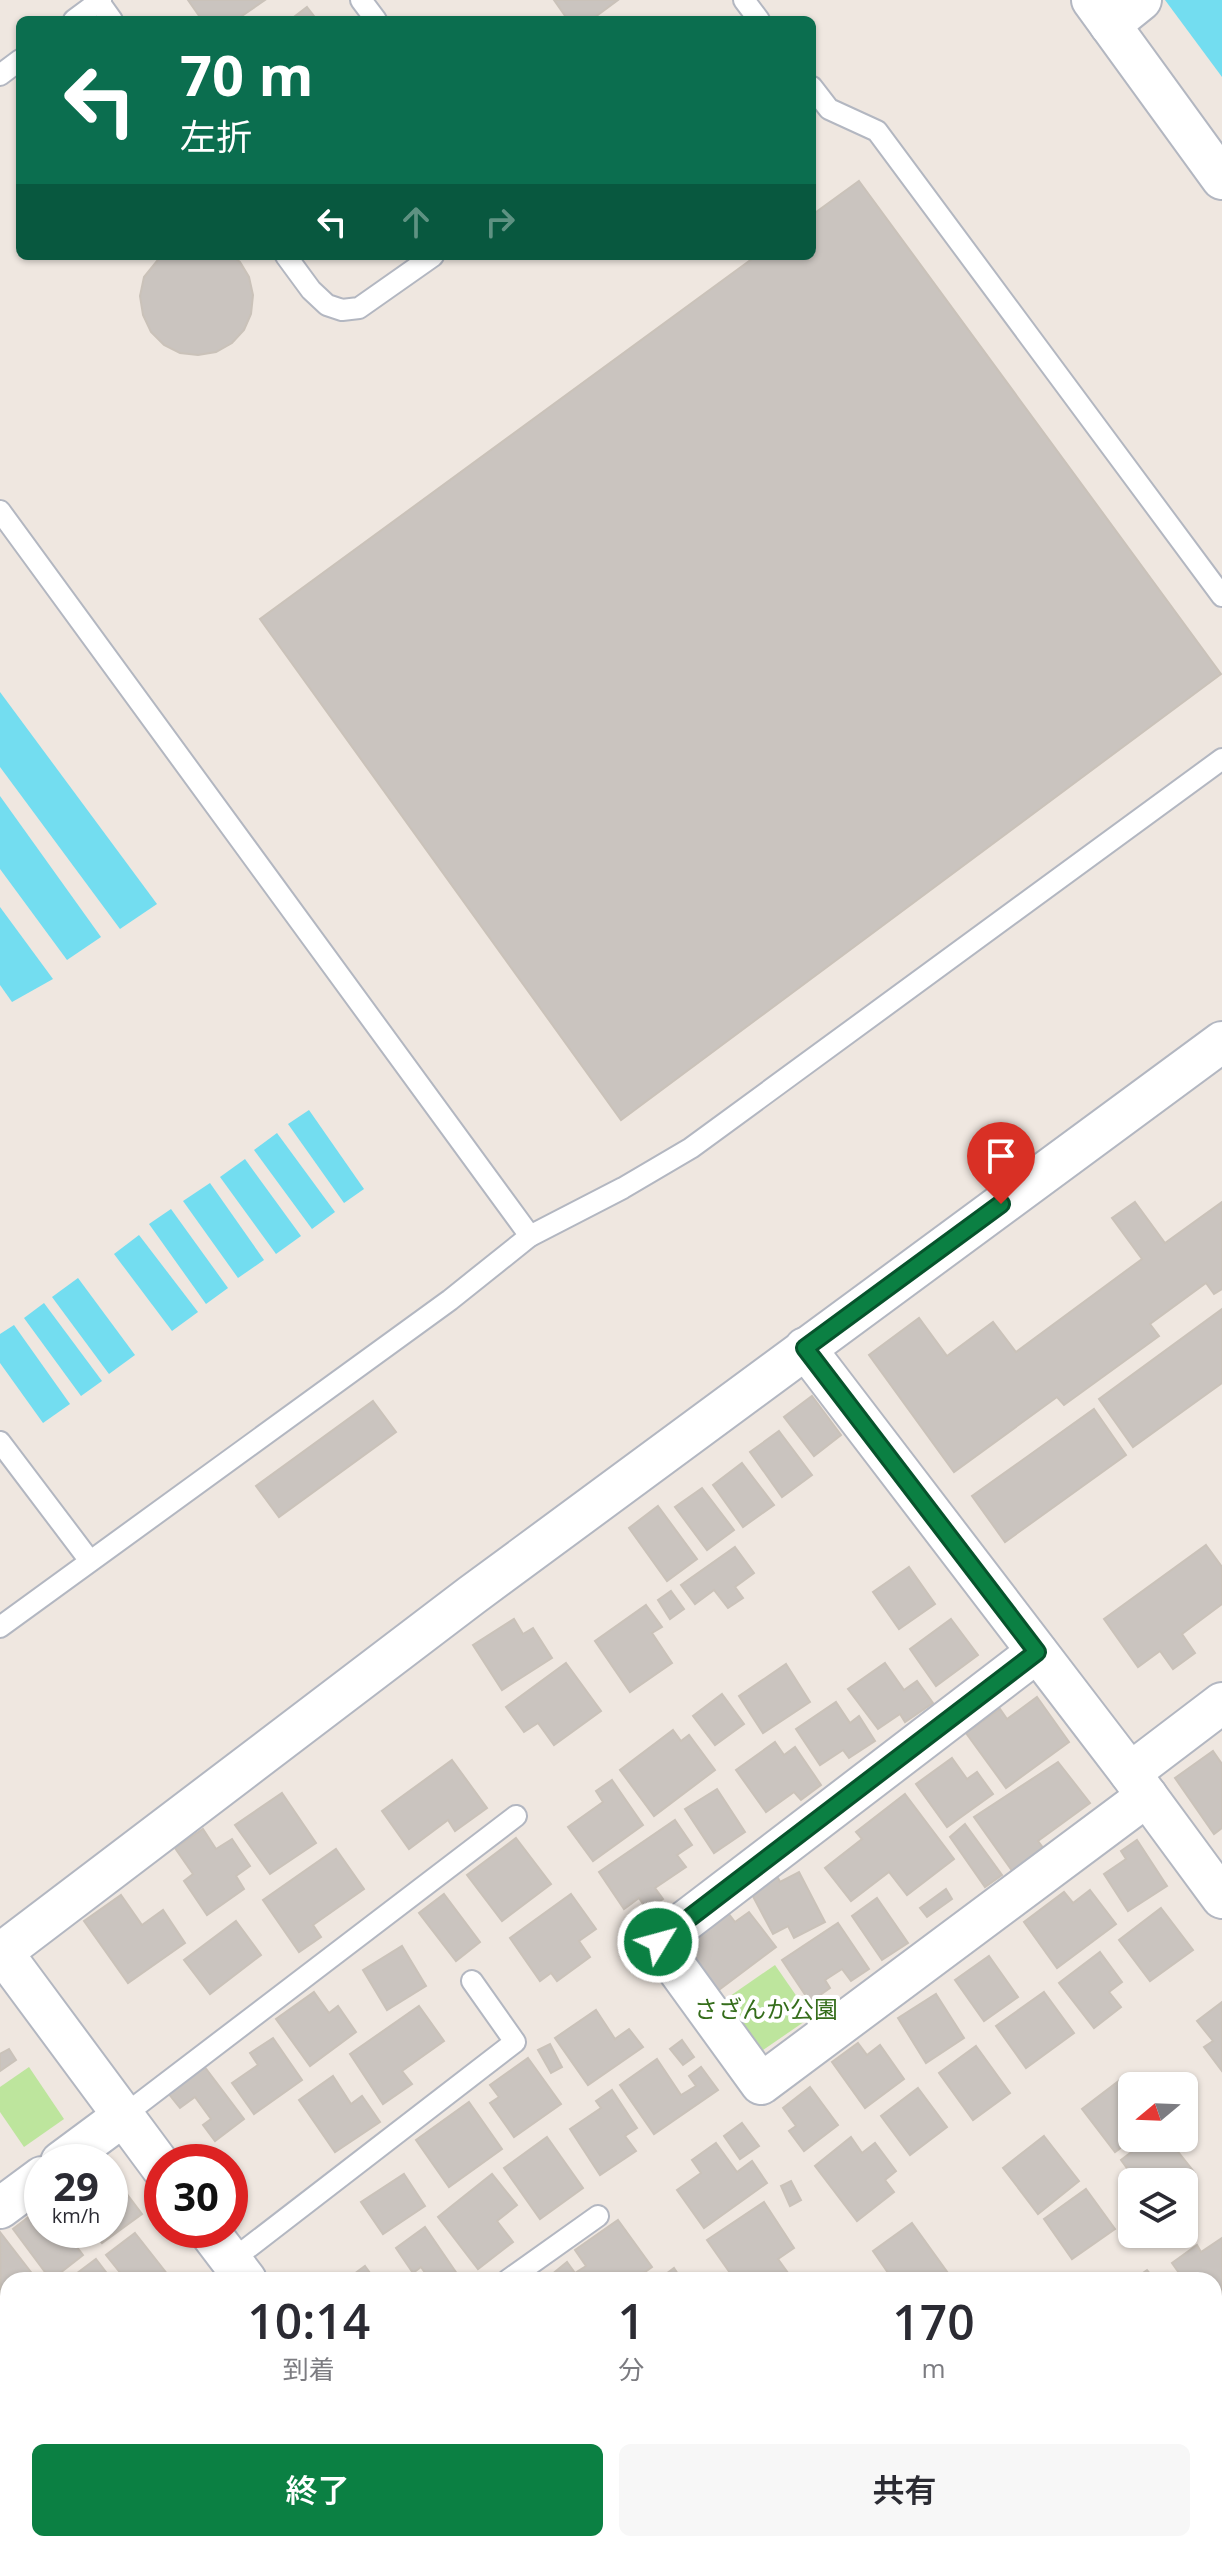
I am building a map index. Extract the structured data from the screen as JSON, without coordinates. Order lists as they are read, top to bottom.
{
  "parks": ["さざんか公園"],
  "north": "left",
  "page": {
    "turn": ["70 m", "左折"],
    "speed": "29 km/h",
    "limit": "30",
    "eta": [
      "10:14",
      "到着",
      "1",
      "分",
      "170",
      "m"
    ],
    "buttons": ["終了", "共有"]
  }
}
